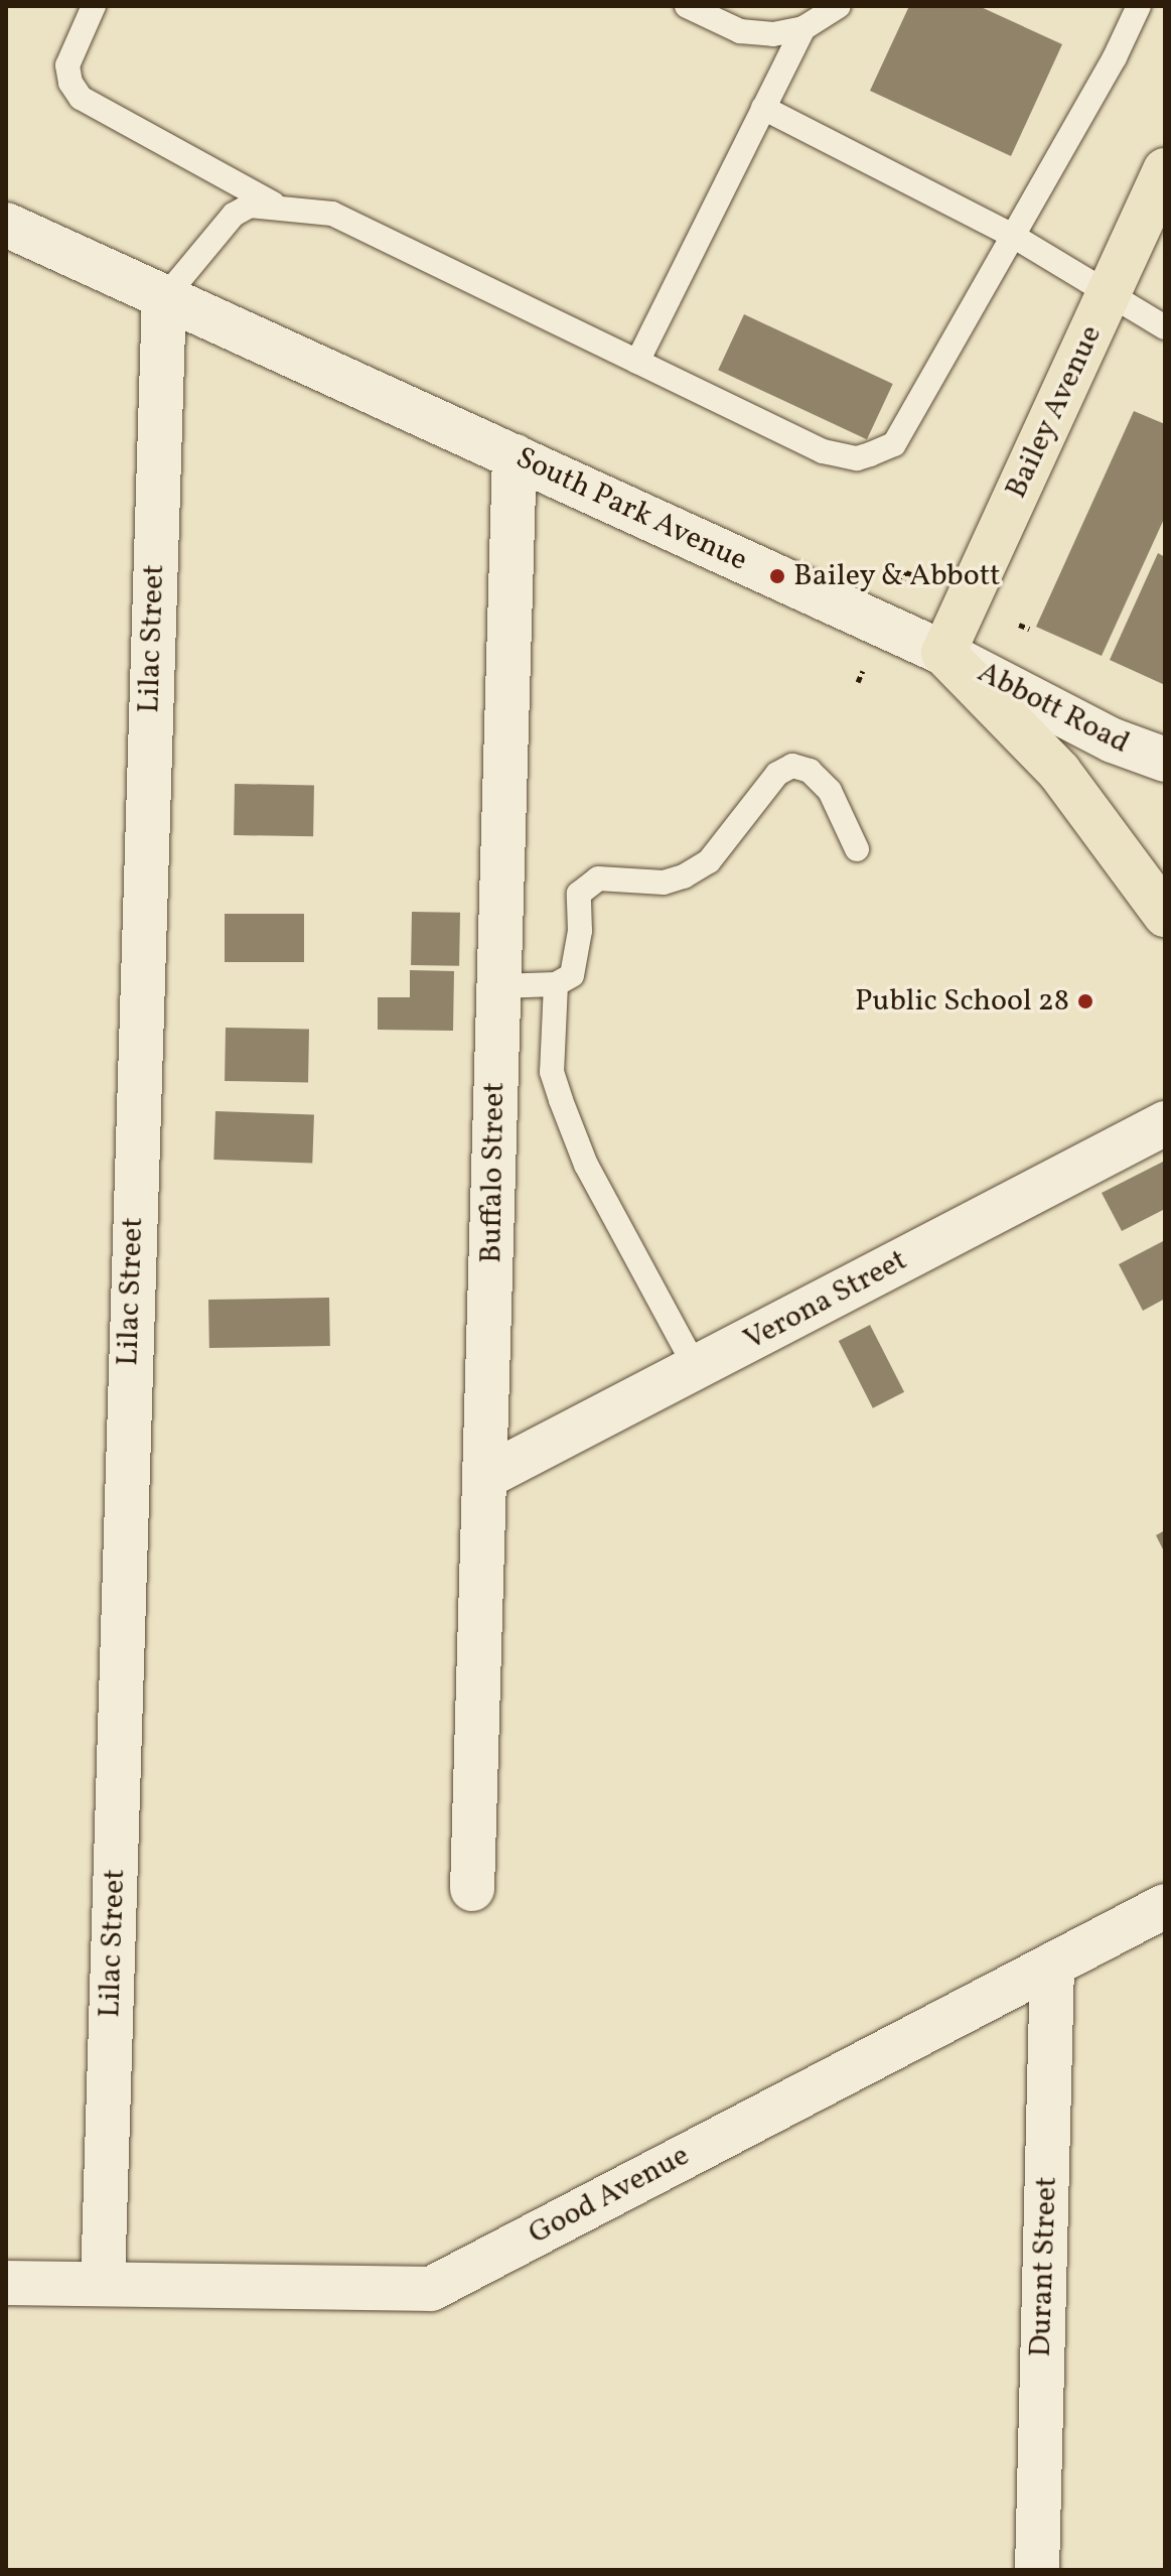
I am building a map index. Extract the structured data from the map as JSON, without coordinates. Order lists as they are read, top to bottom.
{
  "streets": {
    "main road": ["Bailey Avenue", "South Park Avenue"],
    "street": [
      "Lilac Street",
      "Abbott Road",
      "Buffalo Street",
      "Verona Street",
      "Good Avenue",
      "Durant Street"
    ]
  },
  "crossings": [
    ["Bailey Avenue", "South Park Avenue"],
    ["Bailey Avenue", "Abbott Road"],
    ["South Park Avenue", "Lilac Street"],
    ["South Park Avenue", "Abbott Road"],
    ["South Park Avenue", "Buffalo Street"],
    ["Lilac Street", "Good Avenue"],
    ["Buffalo Street", "Verona Street"],
    ["Good Avenue", "Durant Street"]
  ],
  "places": ["Bailey & Abbott", "Public School 28"]
}
